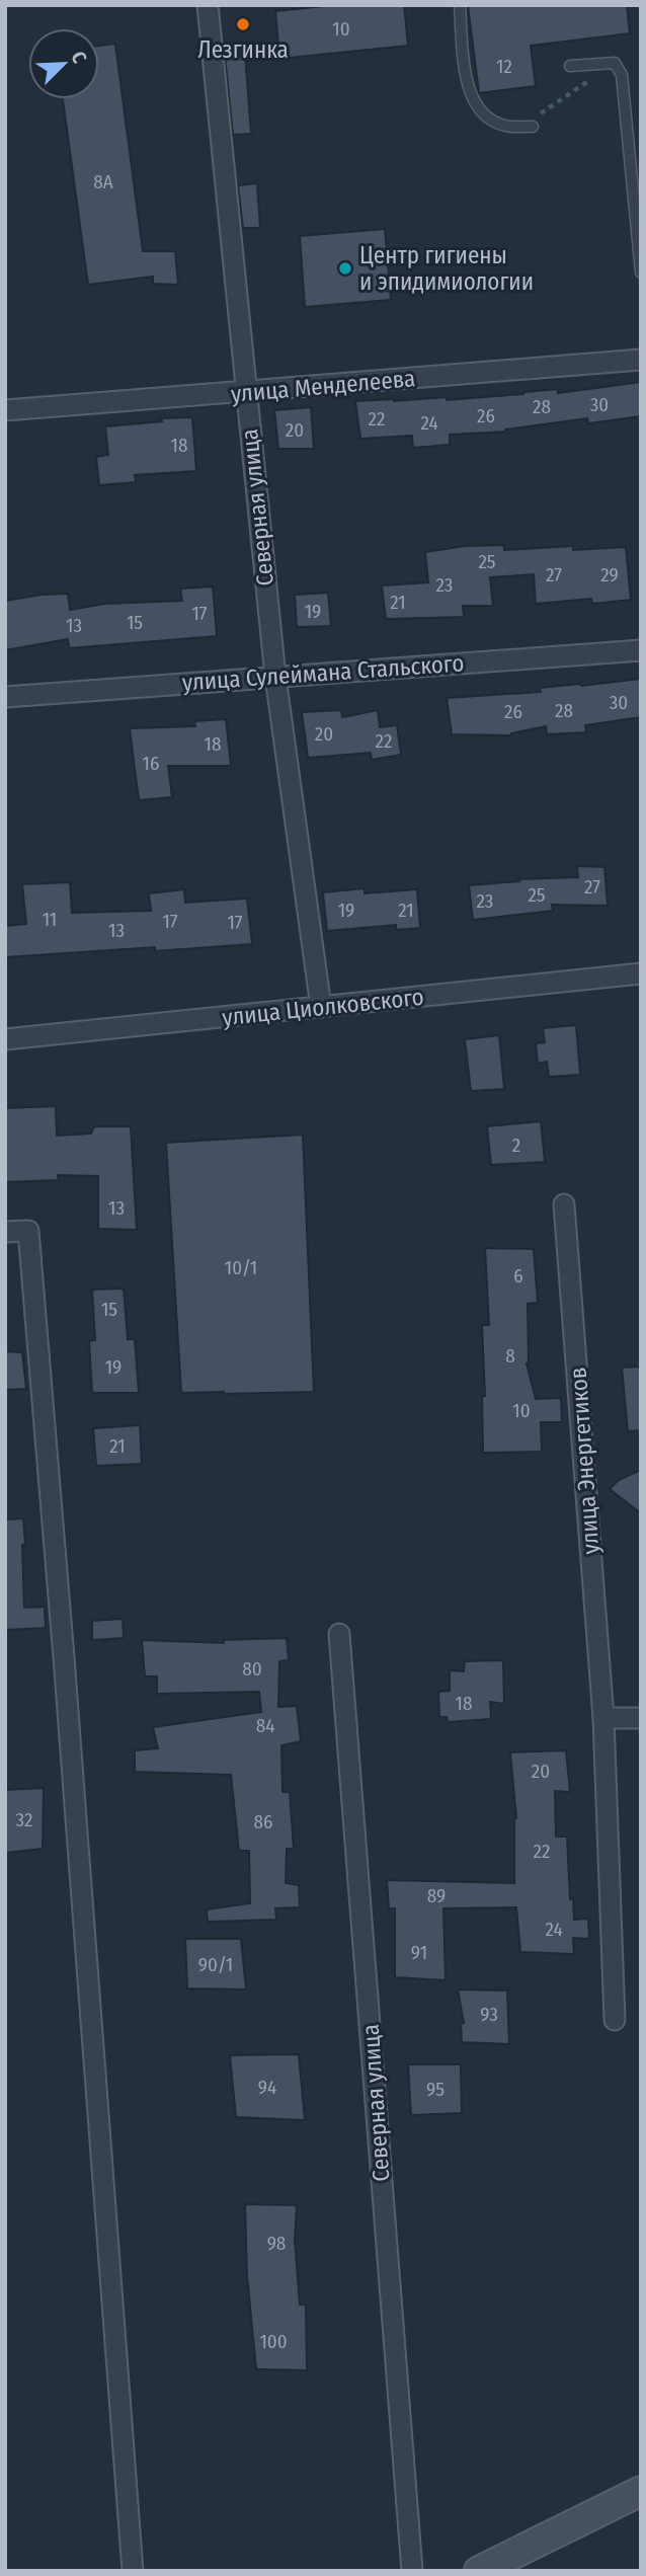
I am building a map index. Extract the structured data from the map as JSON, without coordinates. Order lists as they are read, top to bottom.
{
  "streets": {
    "street": [
      "улица Менделеева",
      "Северная улица",
      "улица Сулеймана Стальского",
      "улица Циолковского",
      "улица Энергетиков"
    ]
  },
  "crossings": [
    ["улица Менделеева", "Северная улица"],
    ["Северная улица", "улица Сулеймана Стальского"],
    ["Северная улица", "улица Циолковского"]
  ],
  "places": ["Лезгинка", "Центр гигиены и эпидимиологии"],
  "house_numbers": [
    "10",
    "12",
    "8А",
    "30",
    "28",
    "26",
    "22",
    "24",
    "20",
    "18",
    "25",
    "27",
    "29",
    "23",
    "21",
    "19",
    "17",
    "15",
    "13",
    "30",
    "28",
    "26",
    "20",
    "22",
    "18",
    "16",
    "27",
    "25",
    "23",
    "19",
    "21",
    "11",
    "17",
    "17",
    "13",
    "2",
    "13",
    "10/1",
    "6",
    "15",
    "8",
    "19",
    "10",
    "21",
    "80",
    "18",
    "84",
    "20",
    "32",
    "86",
    "22",
    "89",
    "24",
    "91",
    "90/1",
    "93",
    "94",
    "95",
    "98",
    "100"
  ],
  "north": "top right"
}
